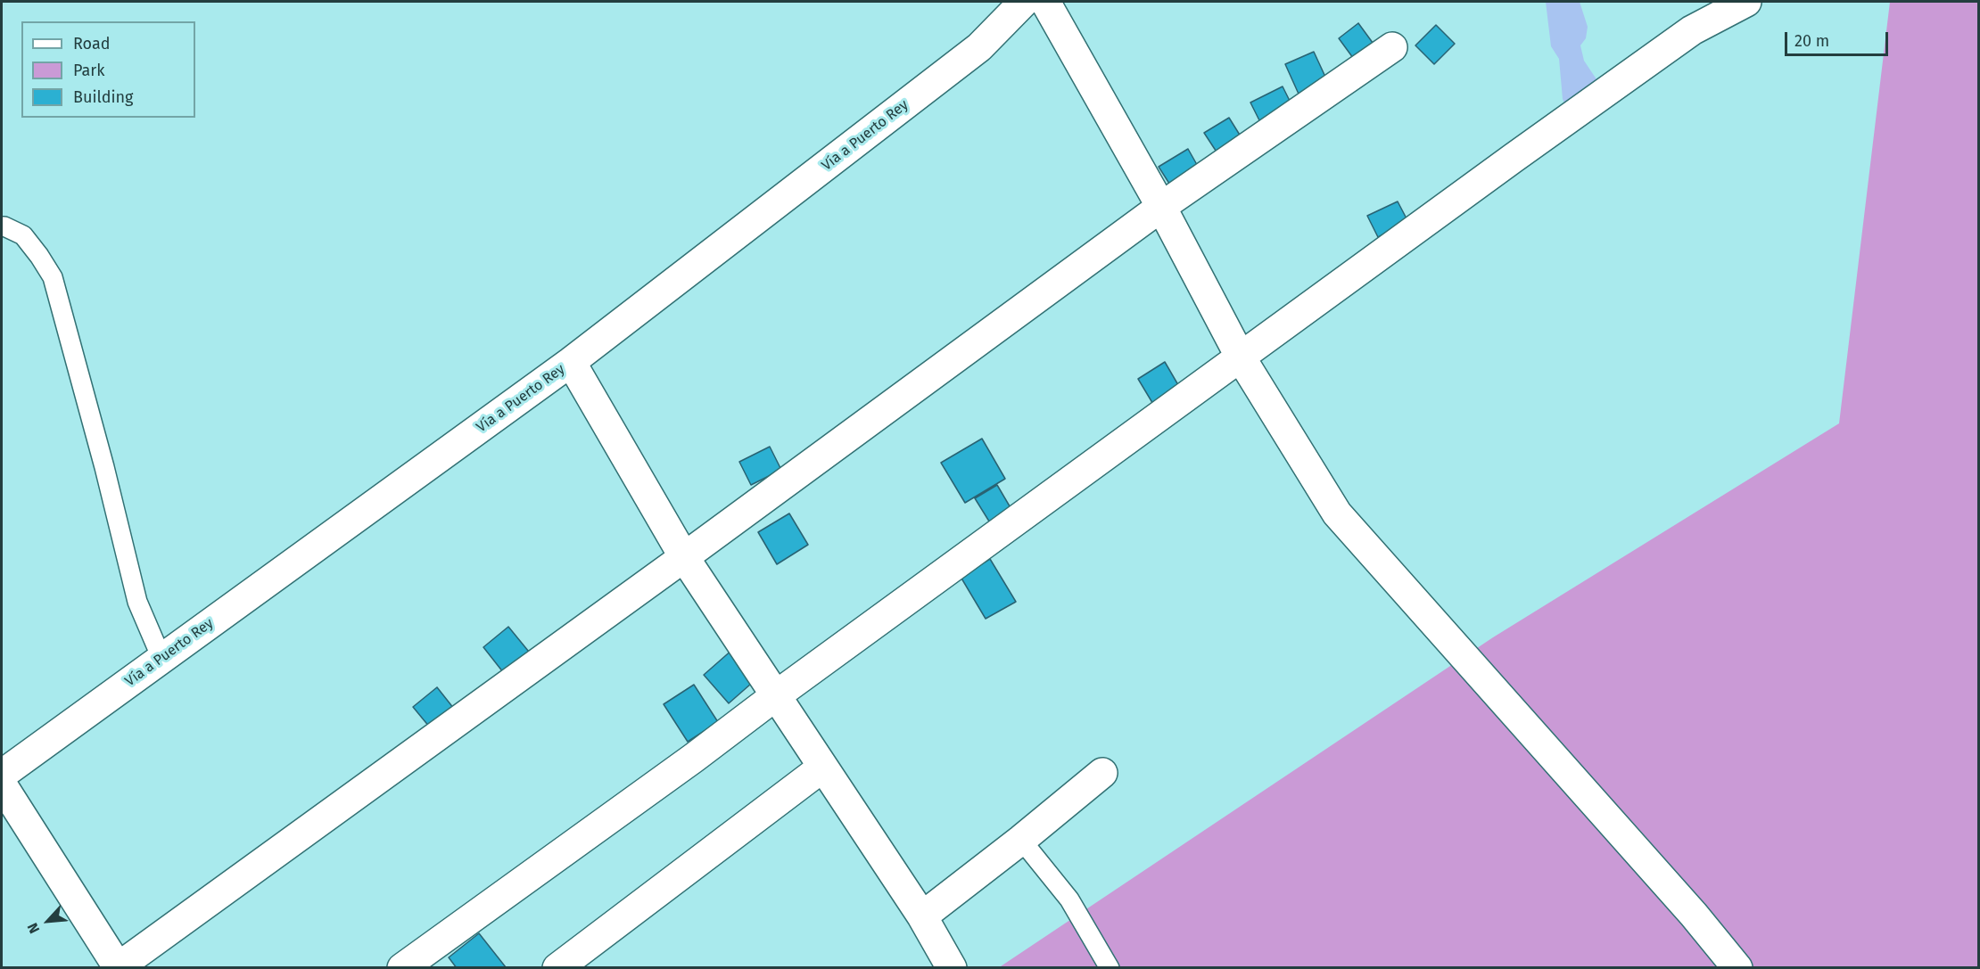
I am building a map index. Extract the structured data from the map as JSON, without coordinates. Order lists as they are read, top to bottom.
{
  "streets": {
    "street": ["Vía a Puerto Rey"]
  },
  "legend": ["Road", "Park", "Building"],
  "scale_bar": "20 m",
  "north": "bottom left"
}
